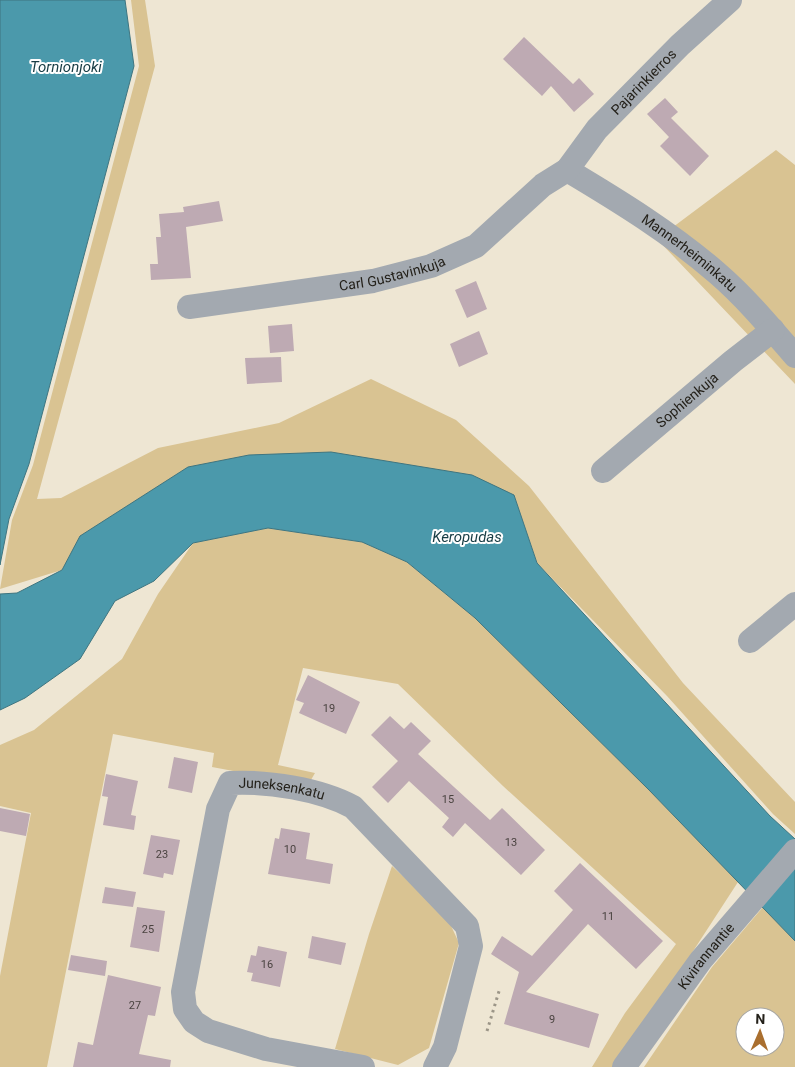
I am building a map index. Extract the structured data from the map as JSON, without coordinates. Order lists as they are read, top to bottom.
{
  "streets": {
    "street": [
      "Pajarinkierros",
      "Mannerheiminkatu",
      "Carl Gustavinkuja",
      "Sophienkuja",
      "Juneksenkatu",
      "Kivirannantie"
    ]
  },
  "crossings": [
    ["Pajarinkierros", "Mannerheiminkatu"],
    ["Pajarinkierros", "Carl Gustavinkuja"],
    ["Mannerheiminkatu", "Carl Gustavinkuja"],
    ["Mannerheiminkatu", "Sophienkuja"]
  ],
  "water": ["Tornionjoki", "Keropudas"],
  "house_numbers": [
    "19",
    "15",
    "13",
    "10",
    "23",
    "11",
    "25",
    "16",
    "27",
    "9"
  ],
  "north": "top"
}
